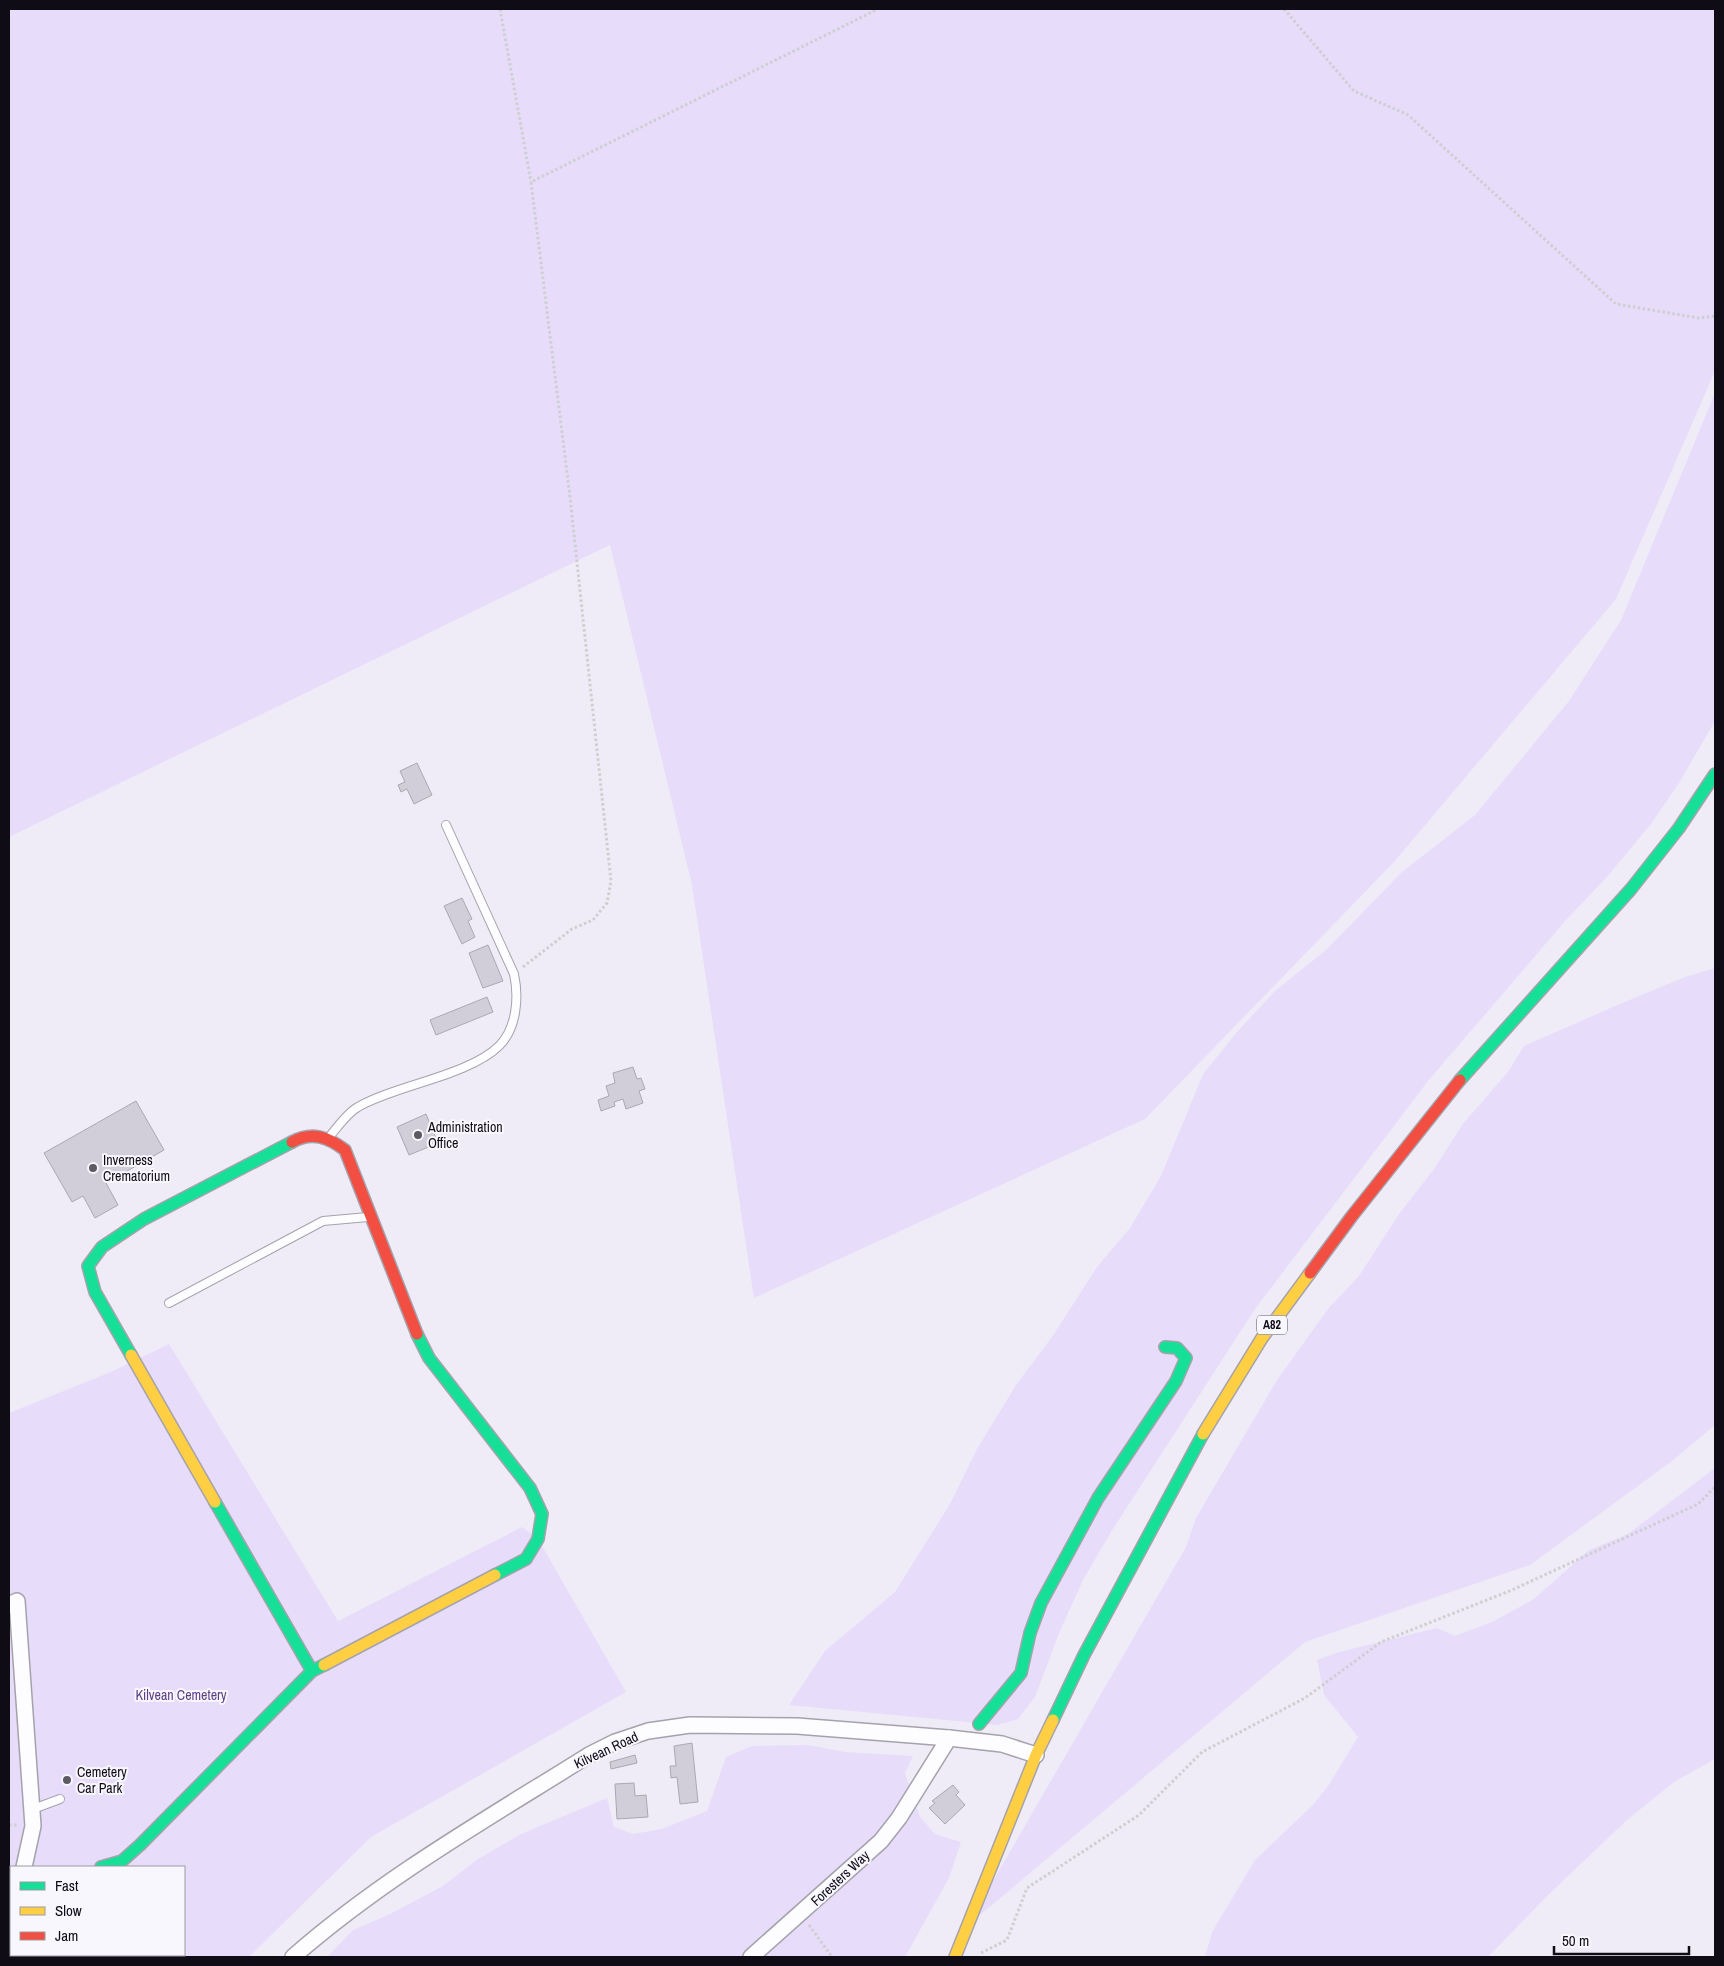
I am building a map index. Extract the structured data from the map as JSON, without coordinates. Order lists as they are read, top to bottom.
{
  "streets": {
    "main road": ["A82"],
    "street": ["Kilvean Road", "Foresters Way"]
  },
  "crossings": [
    ["A82", "Kilvean Road"],
    ["Kilvean Road", "Foresters Way"]
  ],
  "parks": ["Kilvean Cemetery"],
  "places": ["Administration Office", "Inverness Crematorium", "Cemetery Car Park"],
  "legend": ["Fast", "Slow", "Jam"],
  "scale_bar": "50 m"
}
